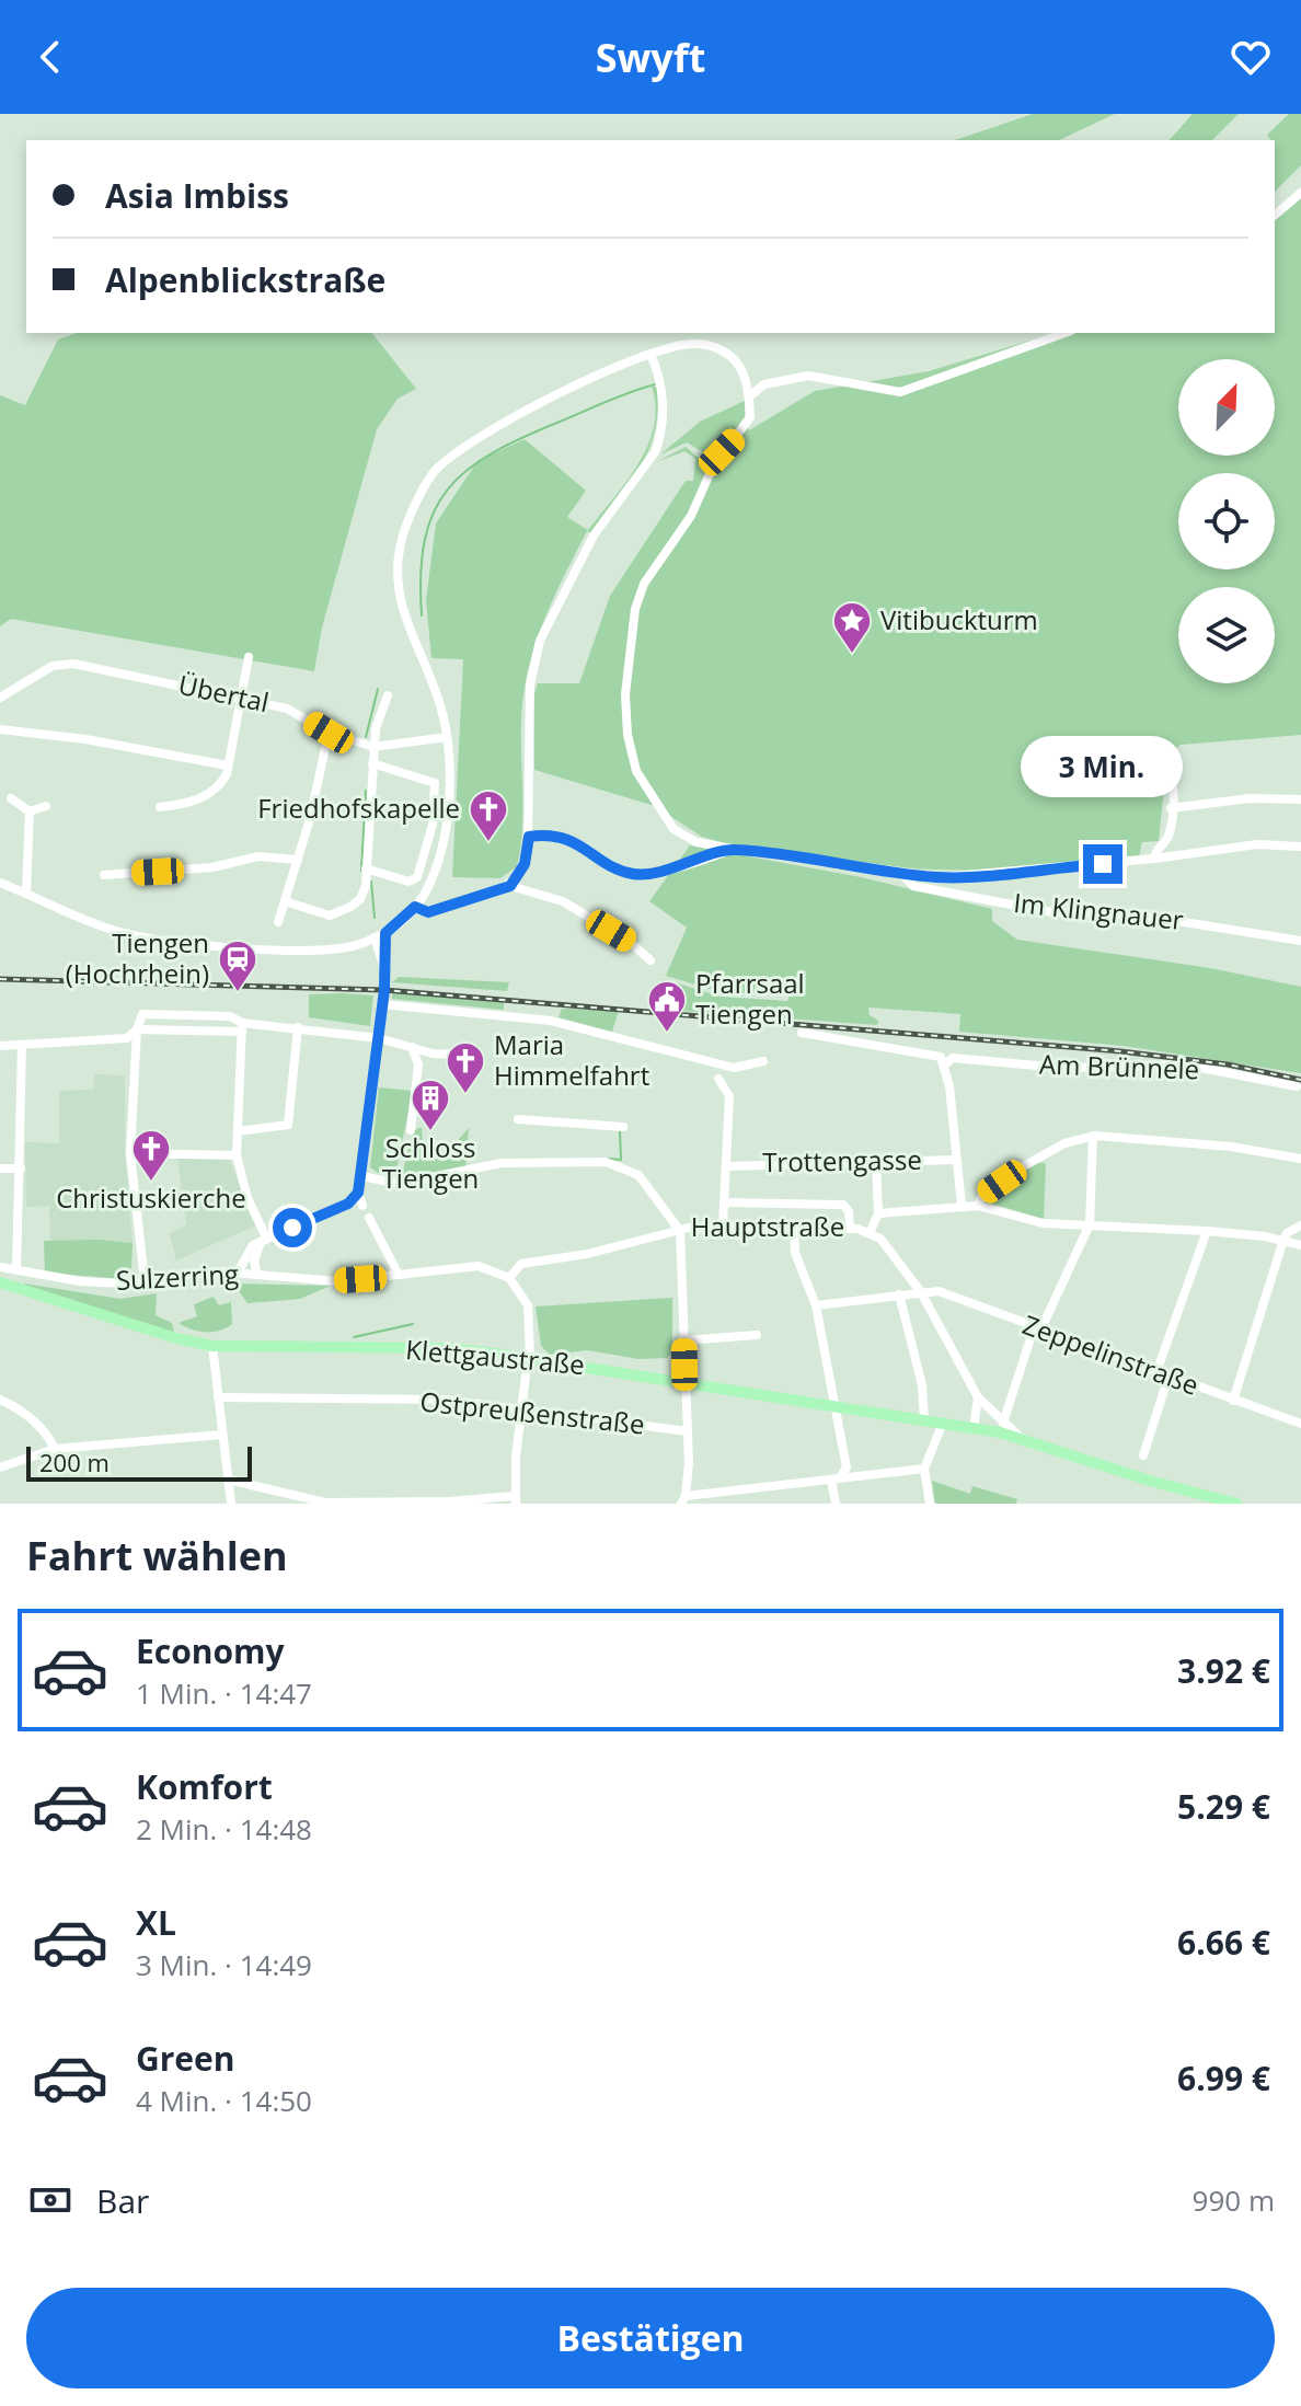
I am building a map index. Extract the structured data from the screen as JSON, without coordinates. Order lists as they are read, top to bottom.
{
  "streets": {
    "main road": ["Klettgaustraße"],
    "street": [
      "Übertal",
      "Im Klingnauer",
      "Am Brünnele",
      "Trottengasse",
      "Hauptstraße",
      "Sulzerring",
      "Zeppelinstraße",
      "Ostpreußenstraße"
    ]
  },
  "crossings": [
    ["Hauptstraße", "Zeppelinstraße"],
    ["Hauptstraße", "Klettgaustraße"]
  ],
  "places": {
    "place": ["Vitibuckturm"],
    "church": ["Friedhofskapelle", "Maria Himmelfahrt", "Christuskierche"],
    "station": ["Tiengen (Hochrhein)"],
    "public building": ["Pfarrsaal Tiengen"],
    "building": ["Schloss Tiengen"]
  },
  "scale_bar": "200 m",
  "north": "top right",
  "page": {
    "header": "Swyft",
    "banner": ["Asia Imbiss", "Alpenblickstraße"],
    "bubble": "3 Min.",
    "scale": "200 m",
    "heading": "Fahrt wählen",
    "list": [
      {
        "name": "Economy",
        "note": "1 Min. · 14:47",
        "value": "3.92 €"
      },
      {
        "name": "Komfort",
        "note": "2 Min. · 14:48",
        "value": "5.29 €"
      },
      {
        "name": "XL",
        "note": "3 Min. · 14:49",
        "value": "6.66 €"
      },
      {
        "name": "Green",
        "note": "4 Min. · 14:50",
        "value": "6.99 €"
      }
    ],
    "pay": ["Bar", "990 m"],
    "buttons": "Bestätigen"
  }
}
